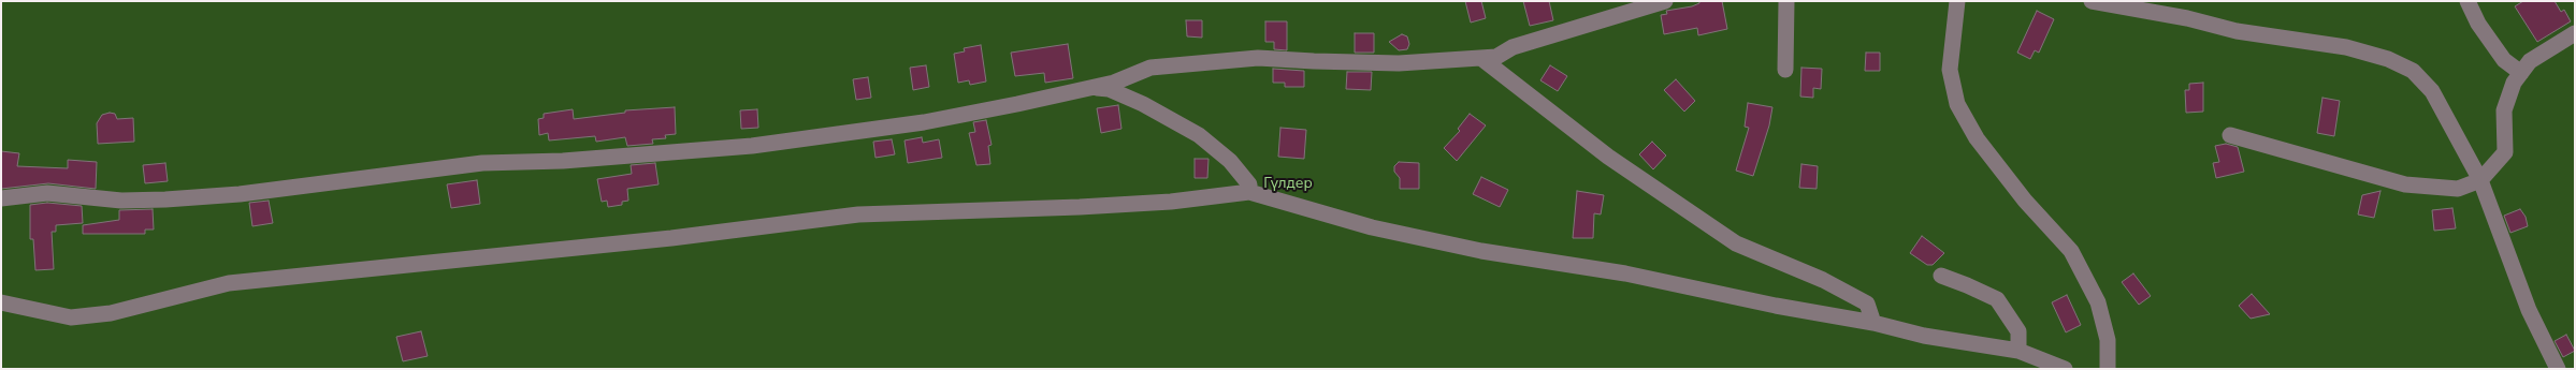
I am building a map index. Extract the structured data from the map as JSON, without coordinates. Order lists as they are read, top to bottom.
{
  "parks": ["Гүлдер"]
}
